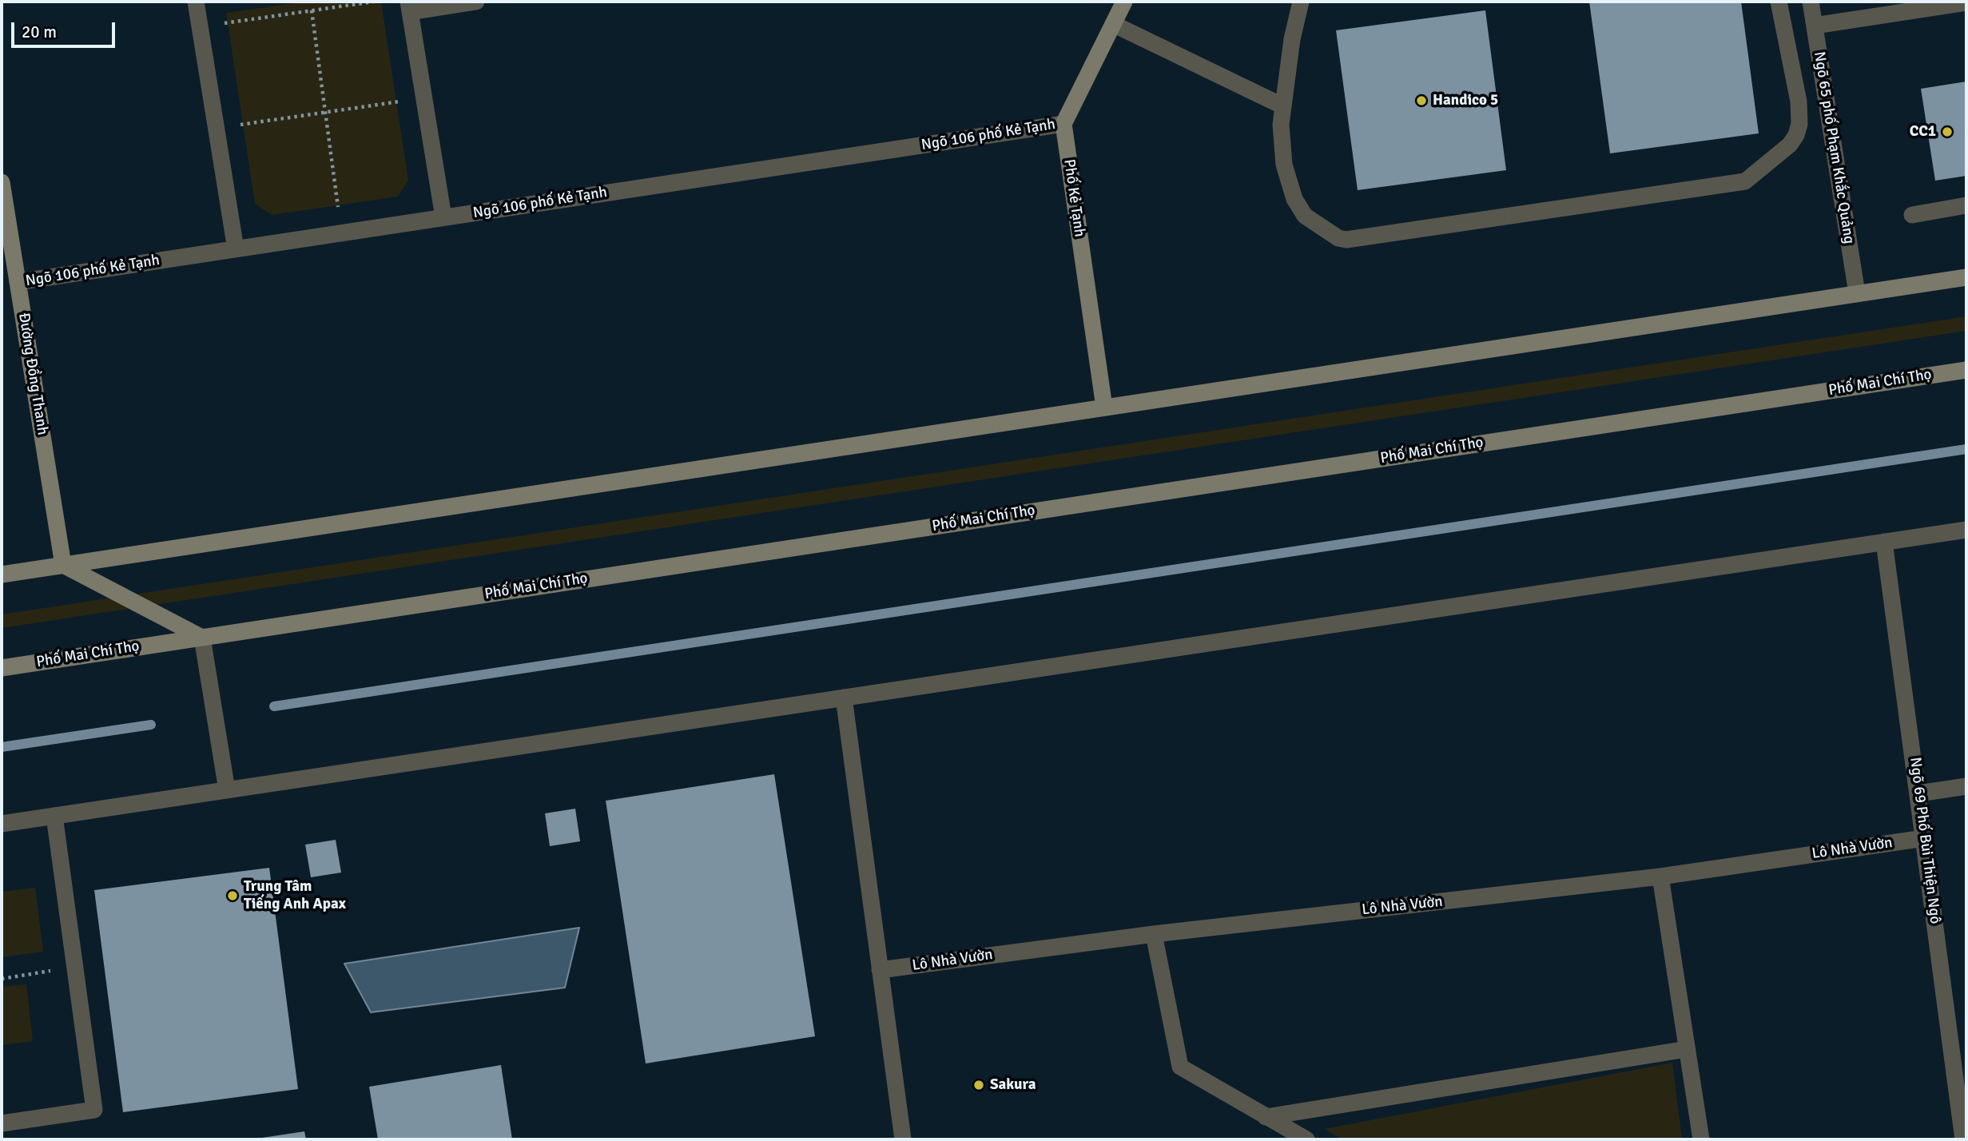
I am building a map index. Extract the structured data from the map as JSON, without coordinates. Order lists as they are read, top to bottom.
{
  "streets": {
    "main road": ["Phố Kẻ Tạnh", "Đường Đồng Thanh", "Phố Mai Chí Thọ"],
    "street": [
      "Ngõ 106 phố Kẻ Tạnh",
      "Ngõ 65 phố Phạm Khắc Quảng",
      "Ngõ 69 Phố Bùi Thiện Ngô",
      "Lô Nhà Vườn"
    ]
  },
  "crossings": [
    ["Ngõ 106 phố Kẻ Tạnh", "Phố Kẻ Tạnh"],
    ["Ngõ 106 phố Kẻ Tạnh", "Đường Đồng Thanh"],
    ["Ngõ 69 Phố Bùi Thiện Ngô", "Lô Nhà Vườn"]
  ],
  "places": [
    "Handico 5",
    "CC1",
    "Trung Tâm Tiếng Anh Apax",
    "Sakura"
  ],
  "scale_bar": "20 m"
}
